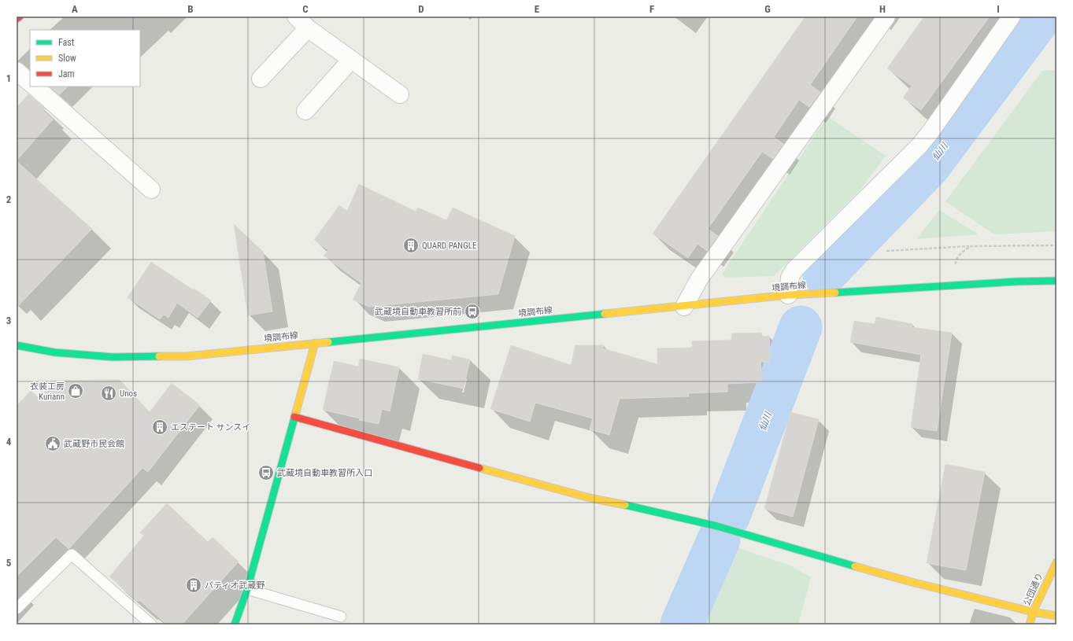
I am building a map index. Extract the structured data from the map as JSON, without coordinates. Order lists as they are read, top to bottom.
{
  "streets": {
    "street": ["境調布線", "公団通り"]
  },
  "water": ["仙川"],
  "places": {
    "building": ["QUARD PANGLE", "エステート サンスイ", "パティオ武蔵野"],
    "bus stop": ["武蔵境自動車教習所前", "武蔵境自動車教習所入口"],
    "shop": ["衣装工房 Kuriann"],
    "restaurant": ["Unos"],
    "public building": ["武蔵野市民会館"]
  },
  "legend": ["Fast", "Slow", "Jam"],
  "grid": {
    "columns": [
      "A",
      "B",
      "C",
      "D",
      "E",
      "F",
      "G",
      "H",
      "I"
    ],
    "rows": [
      "1",
      "2",
      "3",
      "4",
      "5"
    ]
  }
}
